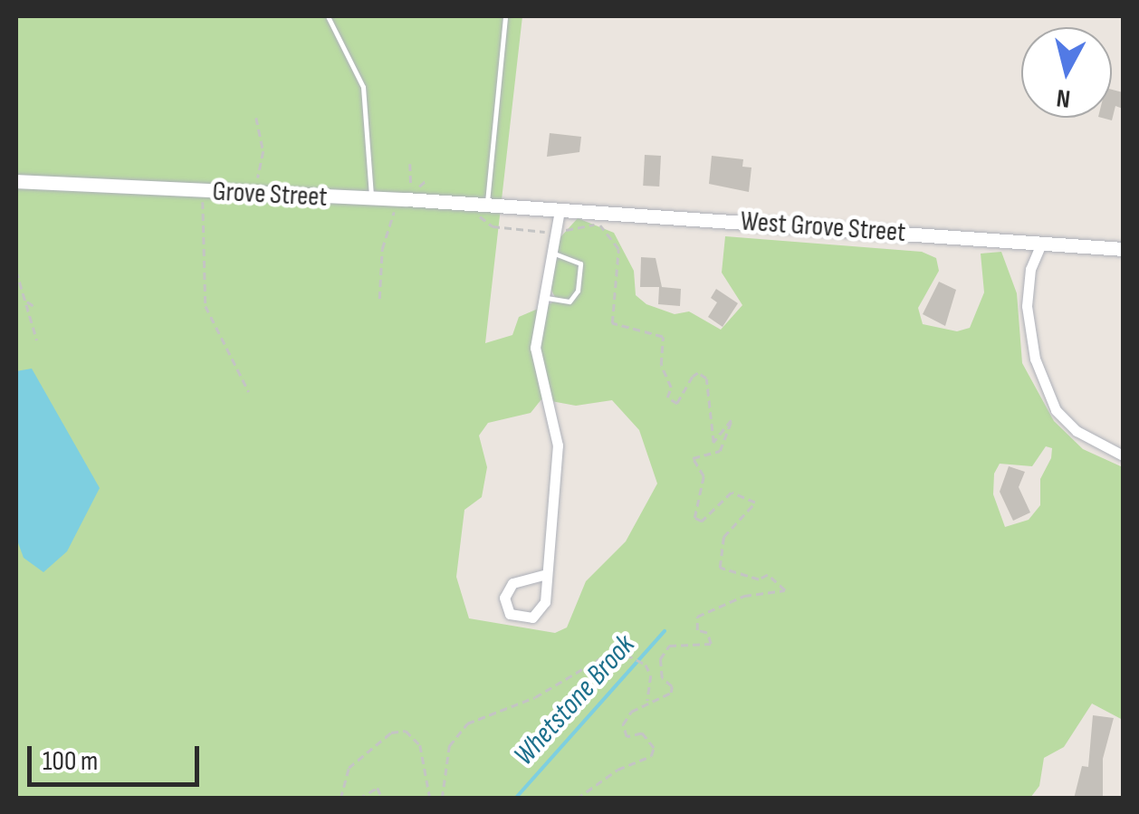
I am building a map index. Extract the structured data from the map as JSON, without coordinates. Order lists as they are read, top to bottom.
{
  "streets": {
    "main road": ["Grove Street", "West Grove Street"]
  },
  "crossings": [
    ["Grove Street", "West Grove Street"]
  ],
  "water": ["Whetstone Brook"],
  "scale_bar": "100 m",
  "north": "bottom"
}
